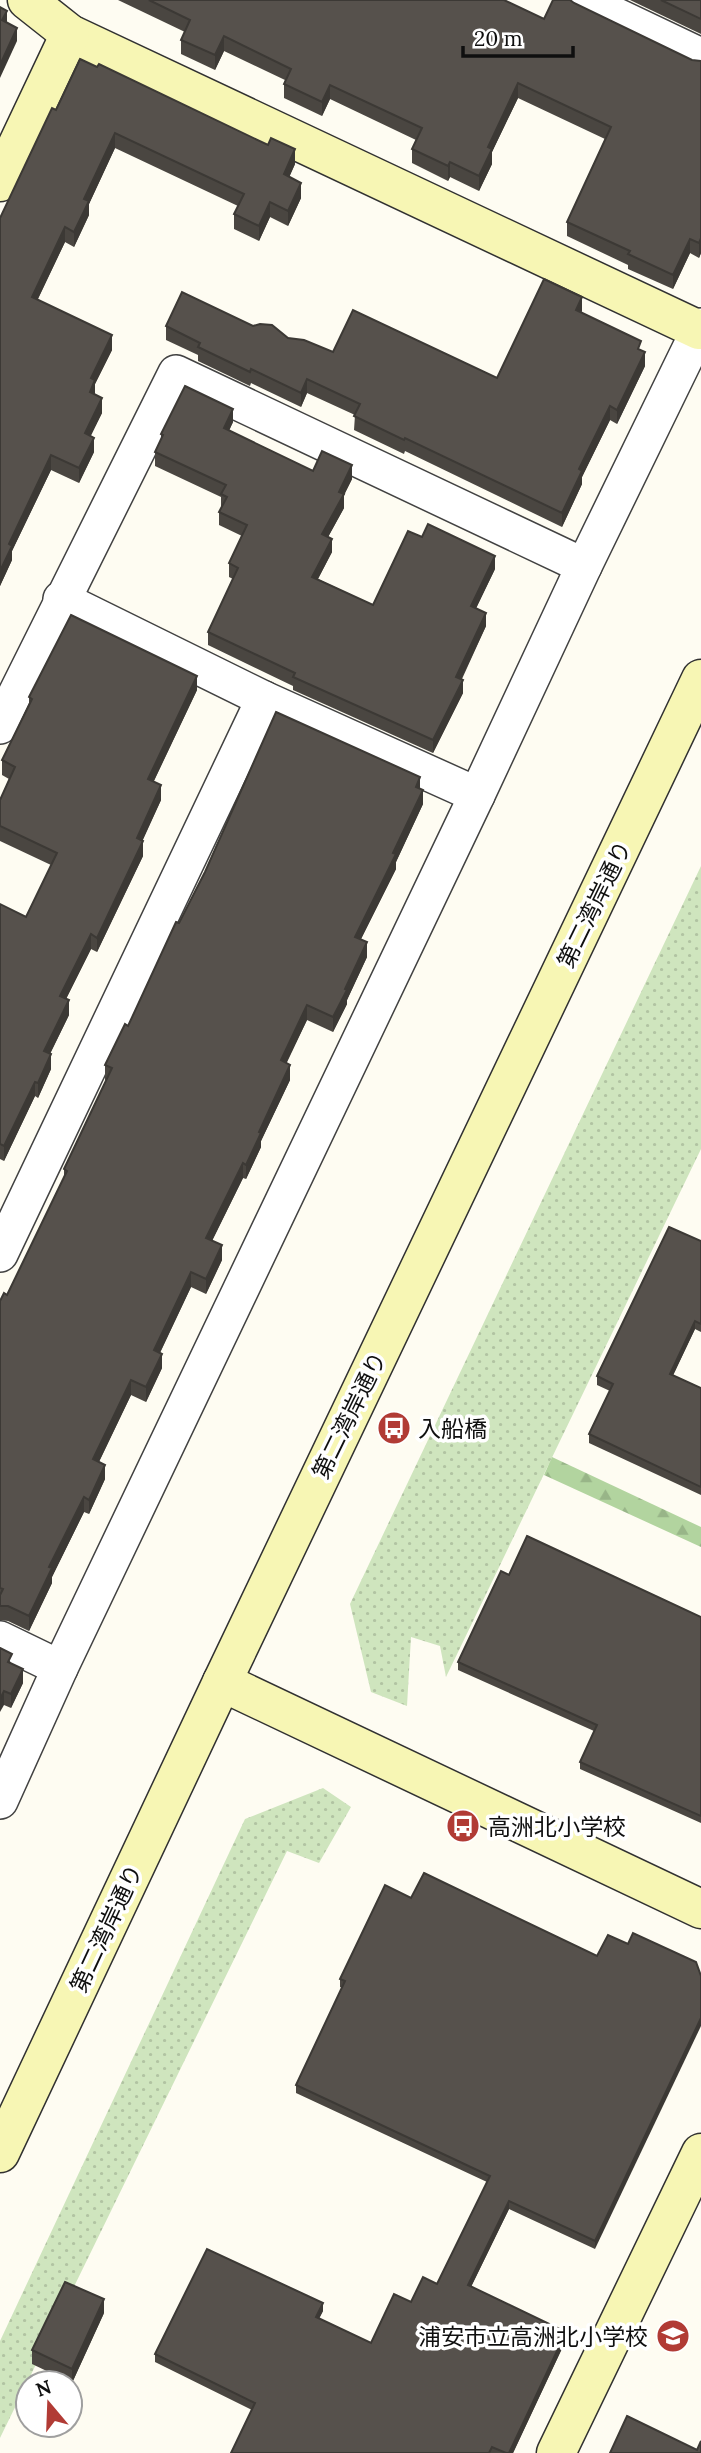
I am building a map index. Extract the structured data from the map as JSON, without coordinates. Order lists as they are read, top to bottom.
{
  "streets": {
    "street": ["第二湾岸通り"]
  },
  "places": {
    "bus stop": ["入船橋", "高洲北小学校"],
    "school or university": ["浦安市立高洲北小学校"]
  },
  "scale_bar": "20 m",
  "north": "top"
}
